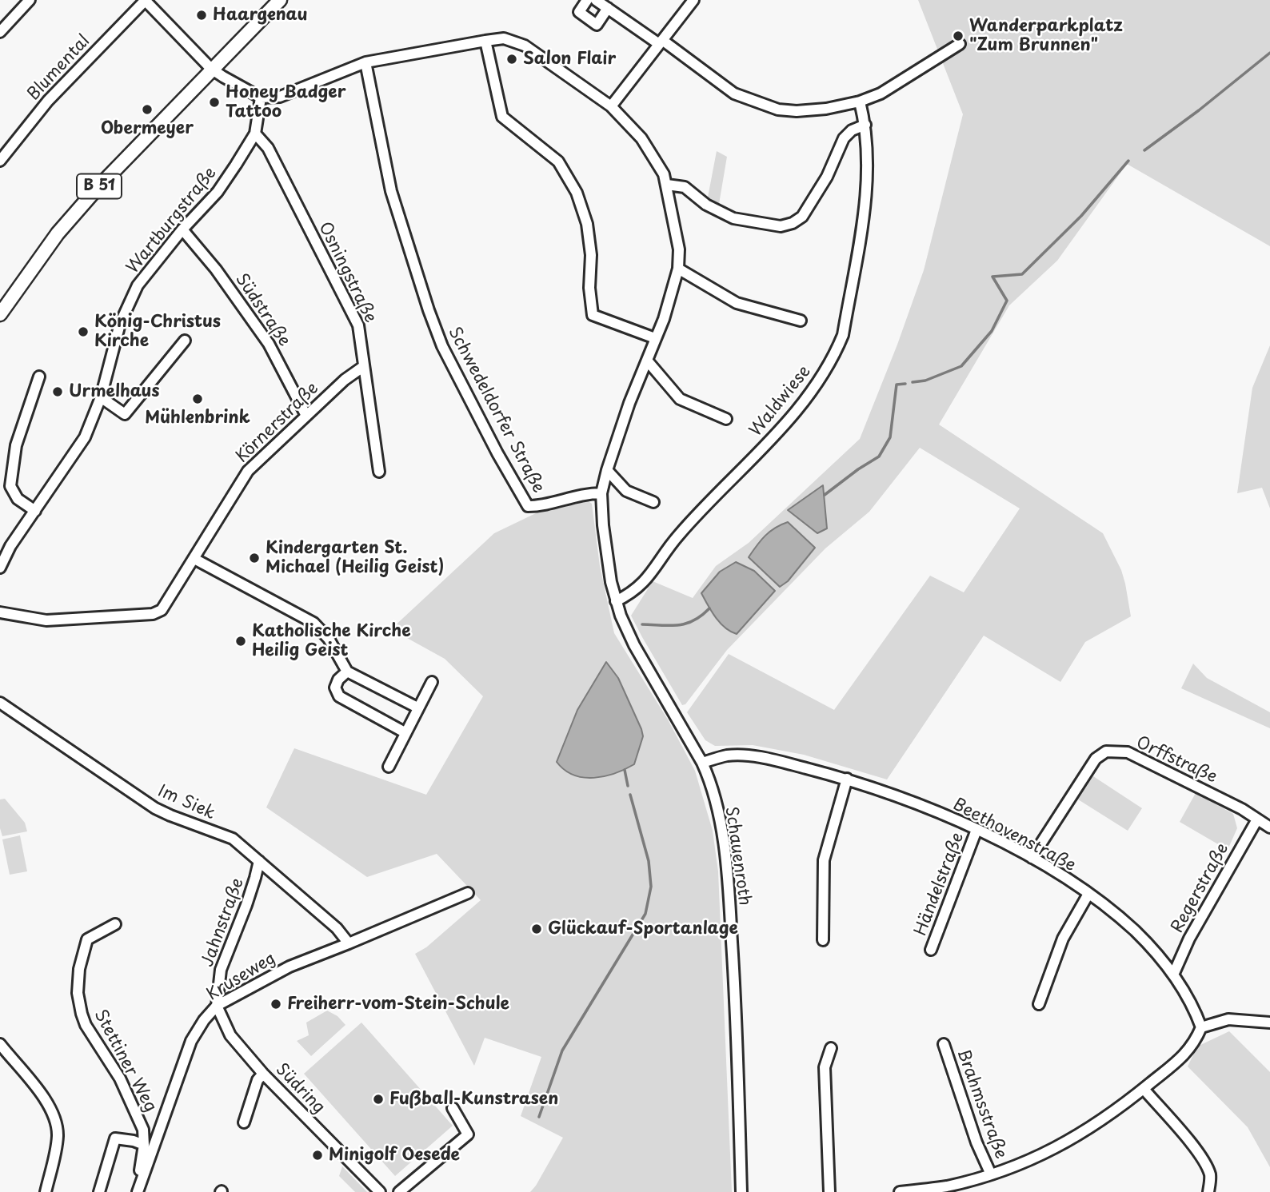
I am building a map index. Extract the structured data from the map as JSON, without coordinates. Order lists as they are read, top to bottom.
{
  "streets": {
    "main road": ["B 51"],
    "street": [
      "Blumental",
      "Wartburgstraße",
      "Osningstraße",
      "Südstraße",
      "Waldwiese",
      "Schwedeldorfer Straße",
      "Körnerstraße",
      "Orffstraße",
      "Im Siek",
      "Beethovenstraße",
      "Schauenroth",
      "Händelstraße",
      "Regerstraße",
      "Jahnstraße",
      "Kruseweg",
      "Stettiner Weg",
      "Südring",
      "Brahmsstraße"
    ]
  },
  "crossings": [
    ["Wartburgstraße", "Osningstraße"],
    ["Wartburgstraße", "Südstraße"],
    ["Wartburgstraße", "Schauenroth"],
    ["Osningstraße", "Körnerstraße"],
    ["Südstraße", "Körnerstraße"],
    ["Waldwiese", "Schauenroth"],
    ["Schwedeldorfer Straße", "Schauenroth"],
    ["Orffstraße", "Beethovenstraße"],
    ["Orffstraße", "Regerstraße"],
    ["Im Siek", "Jahnstraße"],
    ["Im Siek", "Kruseweg"],
    ["Beethovenstraße", "Schauenroth"],
    ["Beethovenstraße", "Händelstraße"],
    ["Beethovenstraße", "Regerstraße"],
    ["Jahnstraße", "Südring"],
    ["Kruseweg", "Südring"]
  ],
  "places": [
    "Haargenau",
    "Wanderparkplatz \"Zum Brunnen\"",
    "Salon Flair",
    "Honey Badger Tattoo",
    "Obermeyer",
    "König-Christus Kirche",
    "Urmelhaus",
    "Mühlenbrink",
    "Kindergarten St. Michael (Heilig Geist)",
    "Katholische Kirche Heilig Geist",
    "Glückauf-Sportanlage",
    "Freiherr-vom-Stein-Schule",
    "Fußball-Kunstrasen",
    "Minigolf Oesede"
  ]
}
